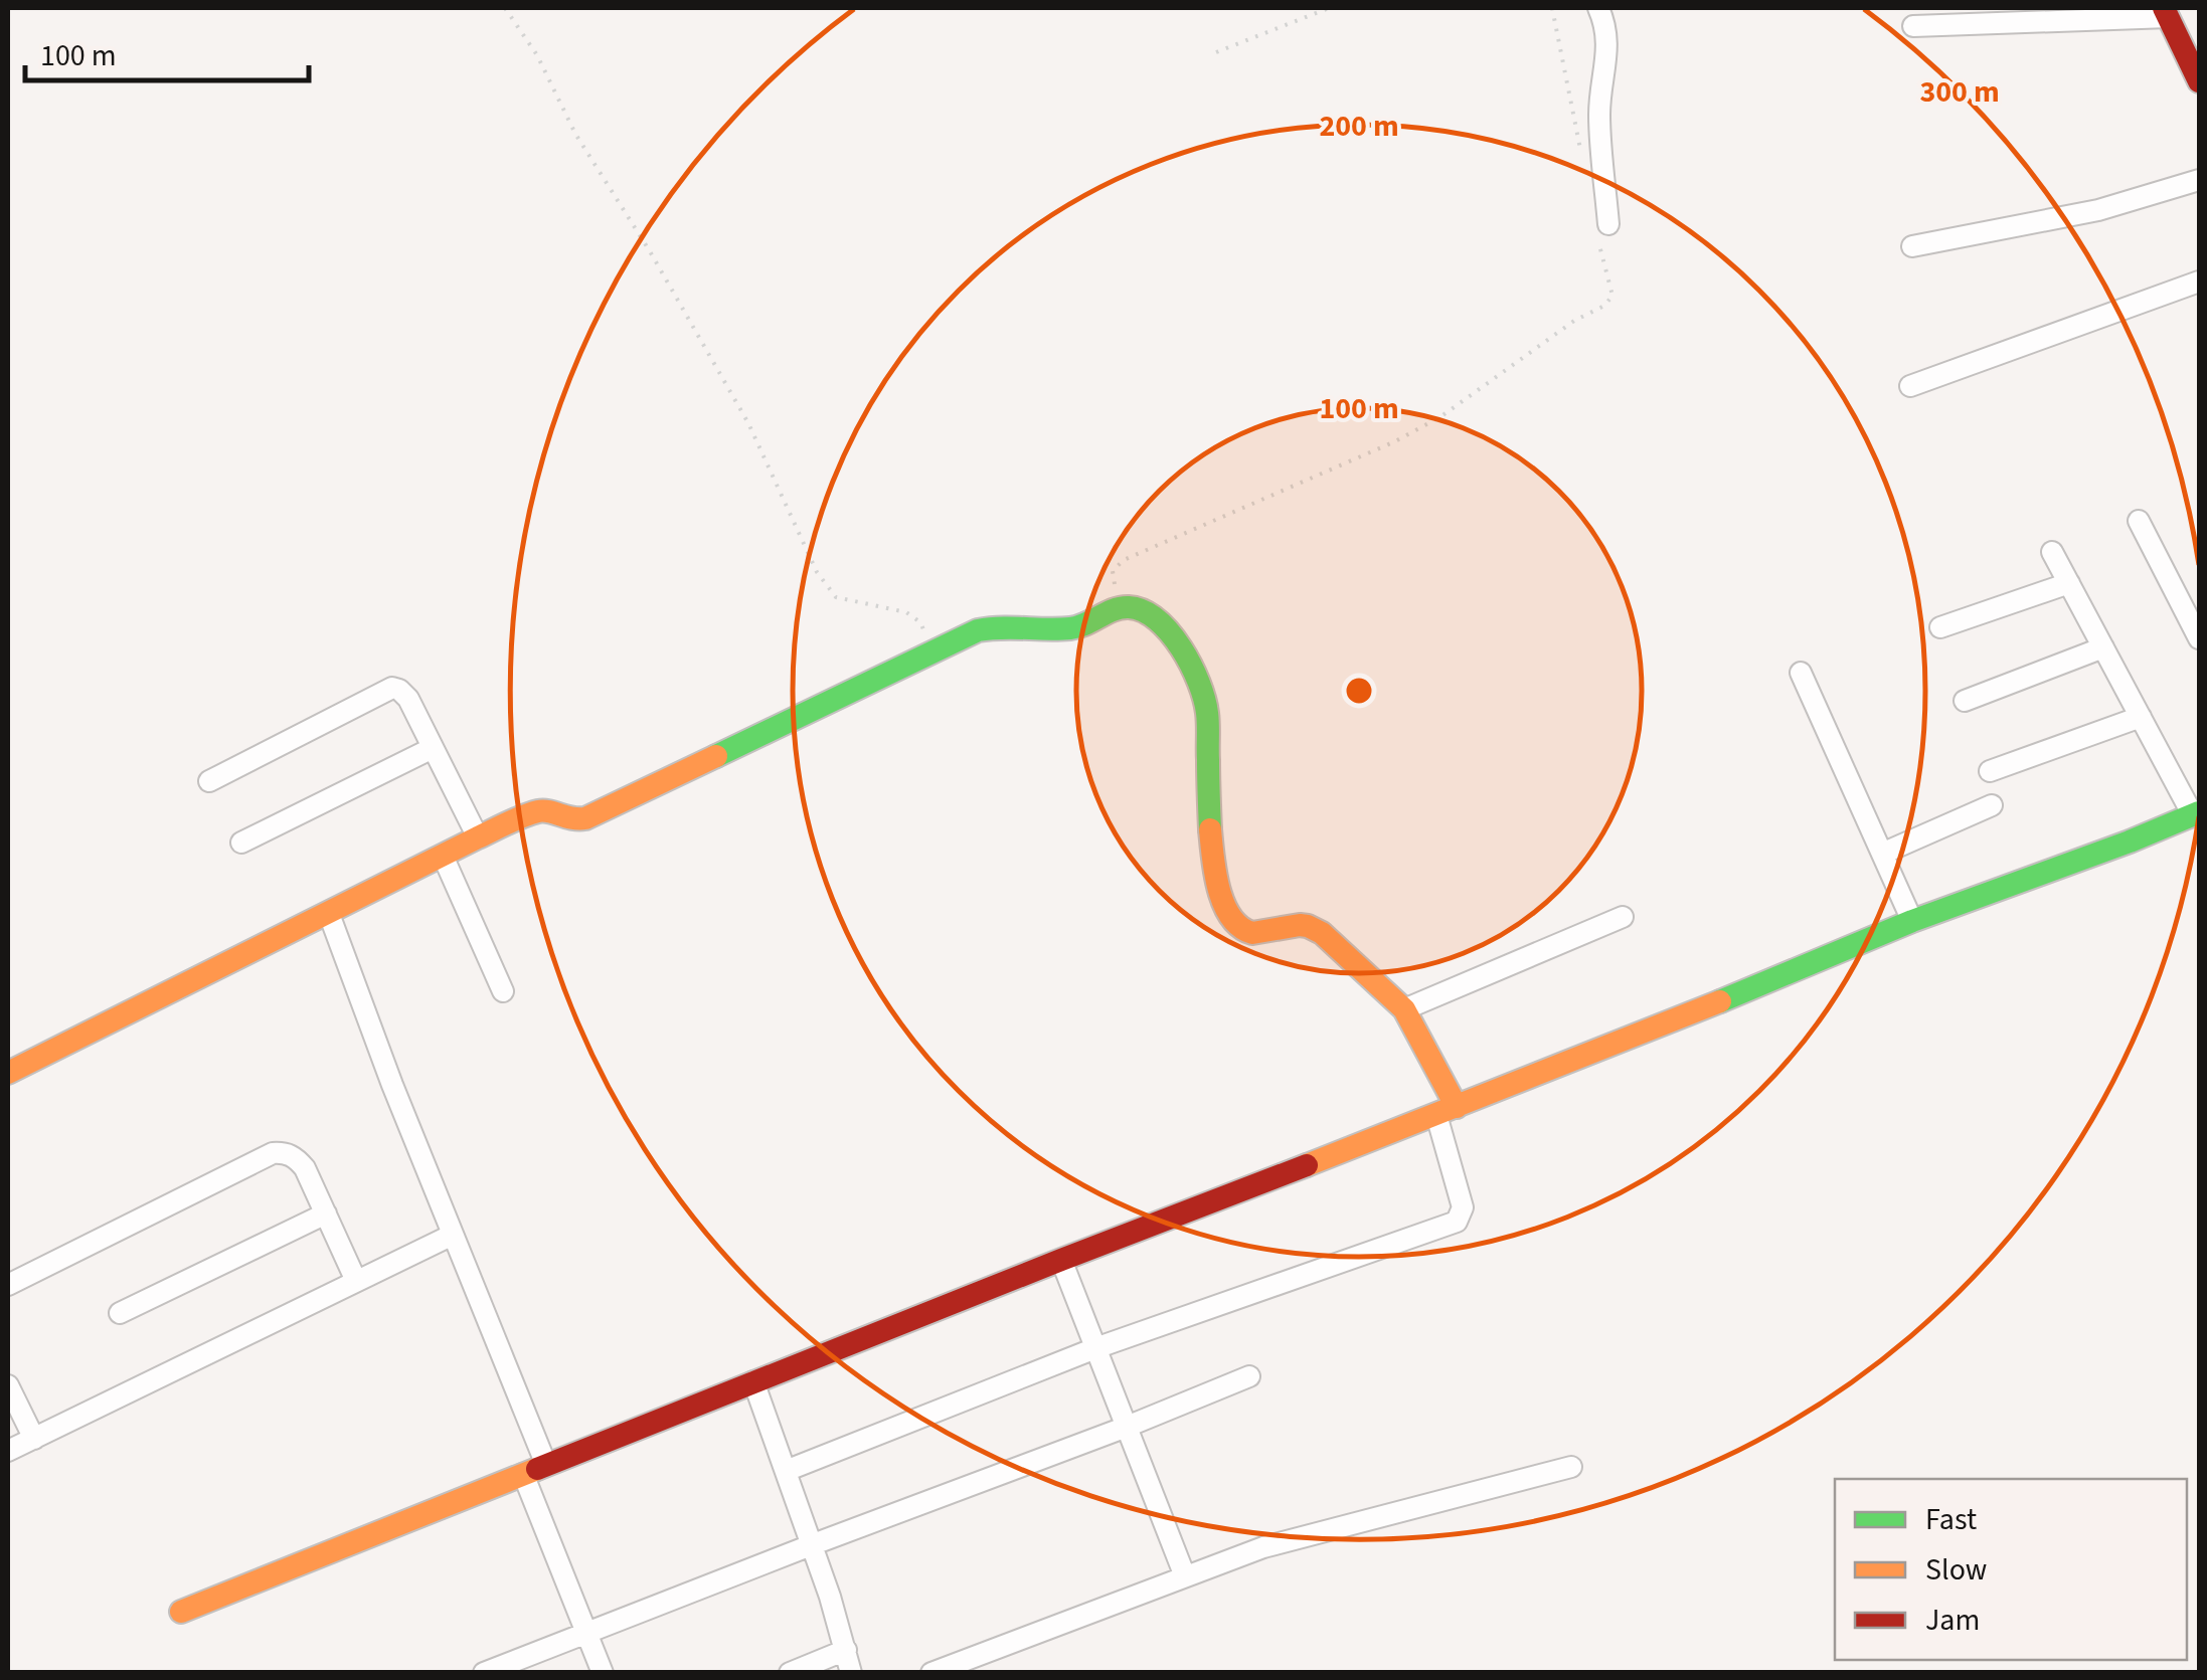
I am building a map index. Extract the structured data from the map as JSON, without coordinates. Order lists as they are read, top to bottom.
{
  "legend": ["Fast", "Slow", "Jam"],
  "scale_bar": "100 m",
  "rings": ["300 m", "200 m", "100 m"]
}
